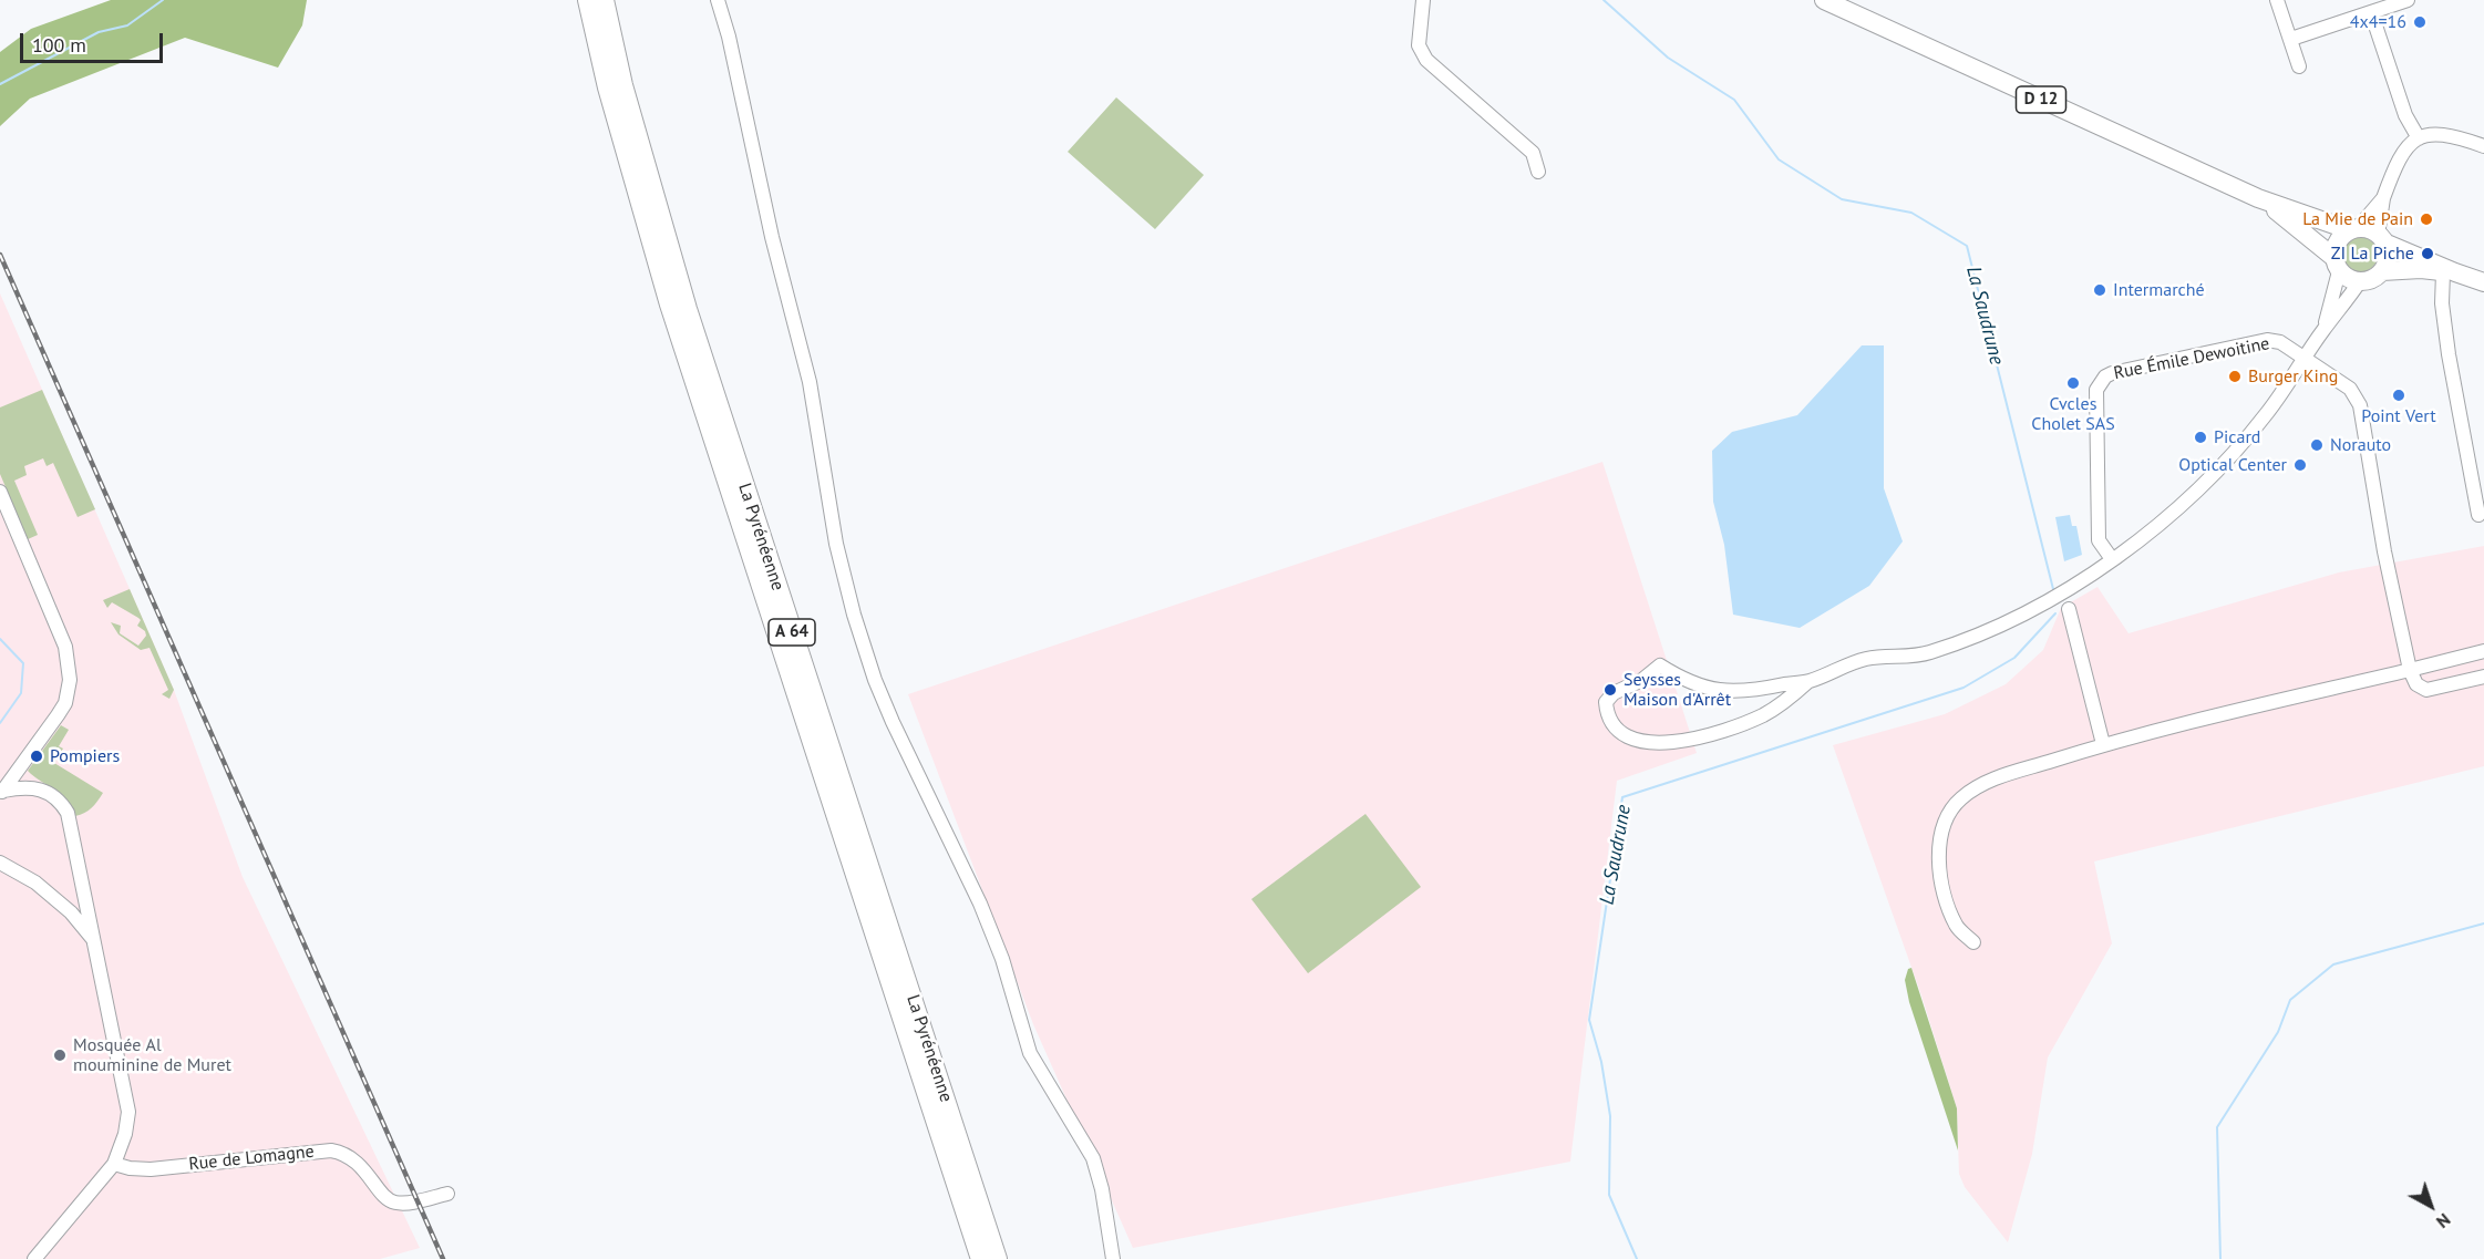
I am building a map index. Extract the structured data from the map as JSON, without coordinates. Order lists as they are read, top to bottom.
{
  "streets": {
    "highway": ["La Pyrénéenne", "A 64"],
    "main road": ["D 12"],
    "street": ["Rue Émile Dewoitine", "Rue de Lomagne"]
  },
  "water": ["La Saudrune"],
  "places": [
    "4x4=16",
    "La Mie de Pain",
    "ZI La Piche",
    "Intermarché",
    "Burger King",
    "Cvcles Cholet SAS",
    "Point Vert",
    "Picard",
    "Norauto",
    "Optical Center",
    "Seysses Maison d'Arrêt",
    "Pompiers",
    "Mosquée Al mouminine de Muret"
  ],
  "scale_bar": "100 m",
  "north": "bottom right"
}
